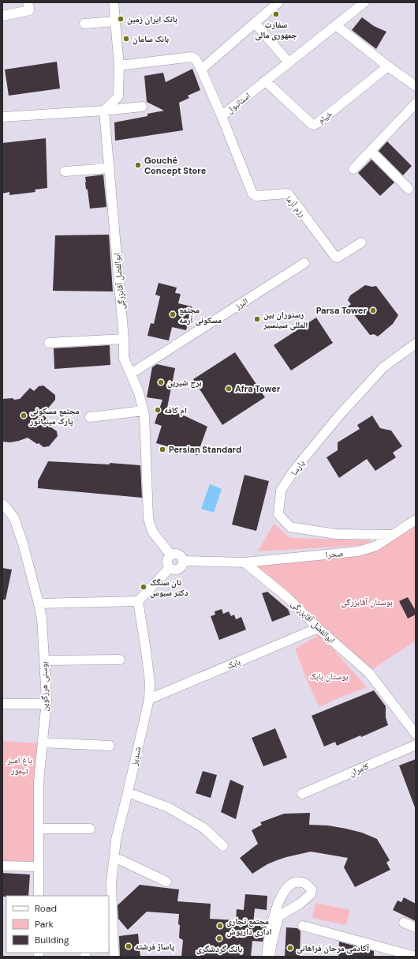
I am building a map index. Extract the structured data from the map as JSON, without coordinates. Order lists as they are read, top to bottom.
{
  "streets": {
    "street": [
      "استانبول",
      "خیام",
      "رزم آزما",
      "ابوالفضل آقابزرگی",
      "البرز",
      "پارسا",
      "صحرا",
      "بابک",
      "بوسنی هرزگوین",
      "شبدیز",
      "کامران"
    ]
  },
  "crossings": [
    ["استانبول", "خیام"],
    ["استانبول", "رزم آزما"],
    ["ابوالفضل آقابزرگی", "البرز"],
    ["ابوالفضل آقابزرگی", "صحرا"],
    ["ابوالفضل آقابزرگی", "بابک"],
    ["پارسا", "صحرا"],
    ["بابک", "شبدیز"]
  ],
  "parks": ["بوستان آقابزرگی", "بوستان بابک", "باغ امیر تیمور"],
  "places": [
    "سفارت جمهوری مالی",
    "بانک ایران زمین",
    "بانک سامان",
    "Gouché Concept Store",
    "Parsa Tower",
    "مجتمع مسکونی آرمه",
    "رستوران بین المللی سینسیر",
    "برج شیرین",
    "Afra Tower",
    "ام کافه",
    "مجتمع مسکونی پارک مینیاتور",
    "Persian Standard",
    "نان سنگک دکتر سبوس",
    "مجتمع تجاری اداری داریوش",
    "بانک گردشگری",
    "پاساژ فرشته",
    "آکادمی مرجان فراهانی"
  ],
  "legend": ["Road", "Park", "Building"]
}
